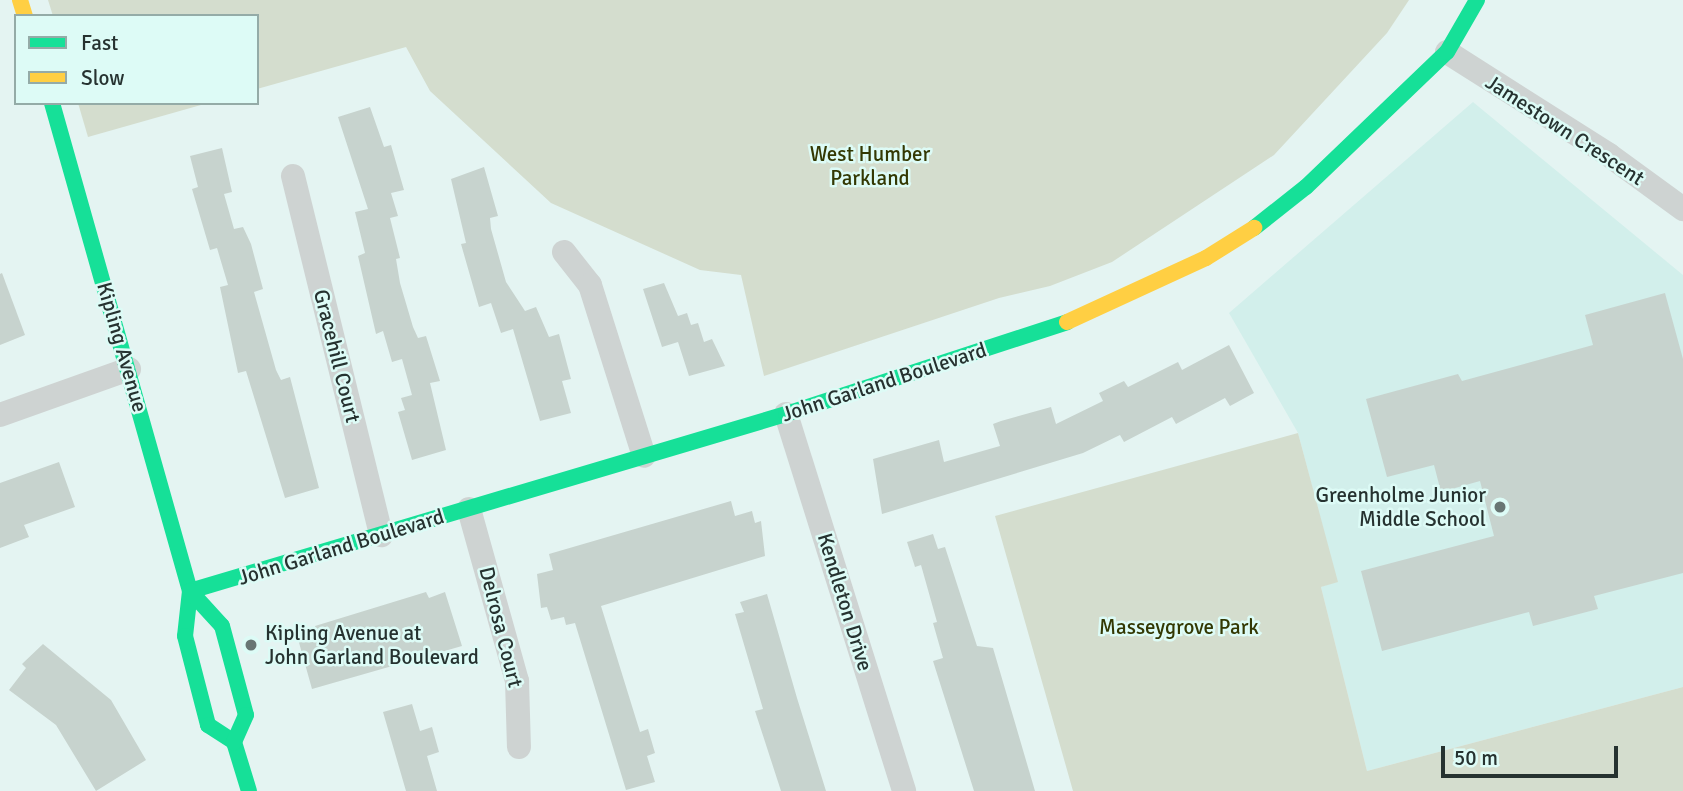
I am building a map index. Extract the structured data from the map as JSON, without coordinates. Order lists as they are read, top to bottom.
{
  "streets": {
    "street": [
      "Jamestown Crescent",
      "Kipling Avenue",
      "Gracehill Court",
      "John Garland Boulevard",
      "Kendleton Drive",
      "Delrosa Court"
    ]
  },
  "crossings": [
    ["Jamestown Crescent", "John Garland Boulevard"],
    ["Kipling Avenue", "John Garland Boulevard"],
    ["Gracehill Court", "John Garland Boulevard"],
    ["John Garland Boulevard", "Kendleton Drive"],
    ["John Garland Boulevard", "Delrosa Court"]
  ],
  "parks": ["West Humber Parkland", "Masseygrove Park"],
  "places": ["Greenholme Junior Middle School", "Kipling Avenue at John Garland Boulevard"],
  "legend": ["Fast", "Slow"],
  "scale_bar": "50 m"
}
